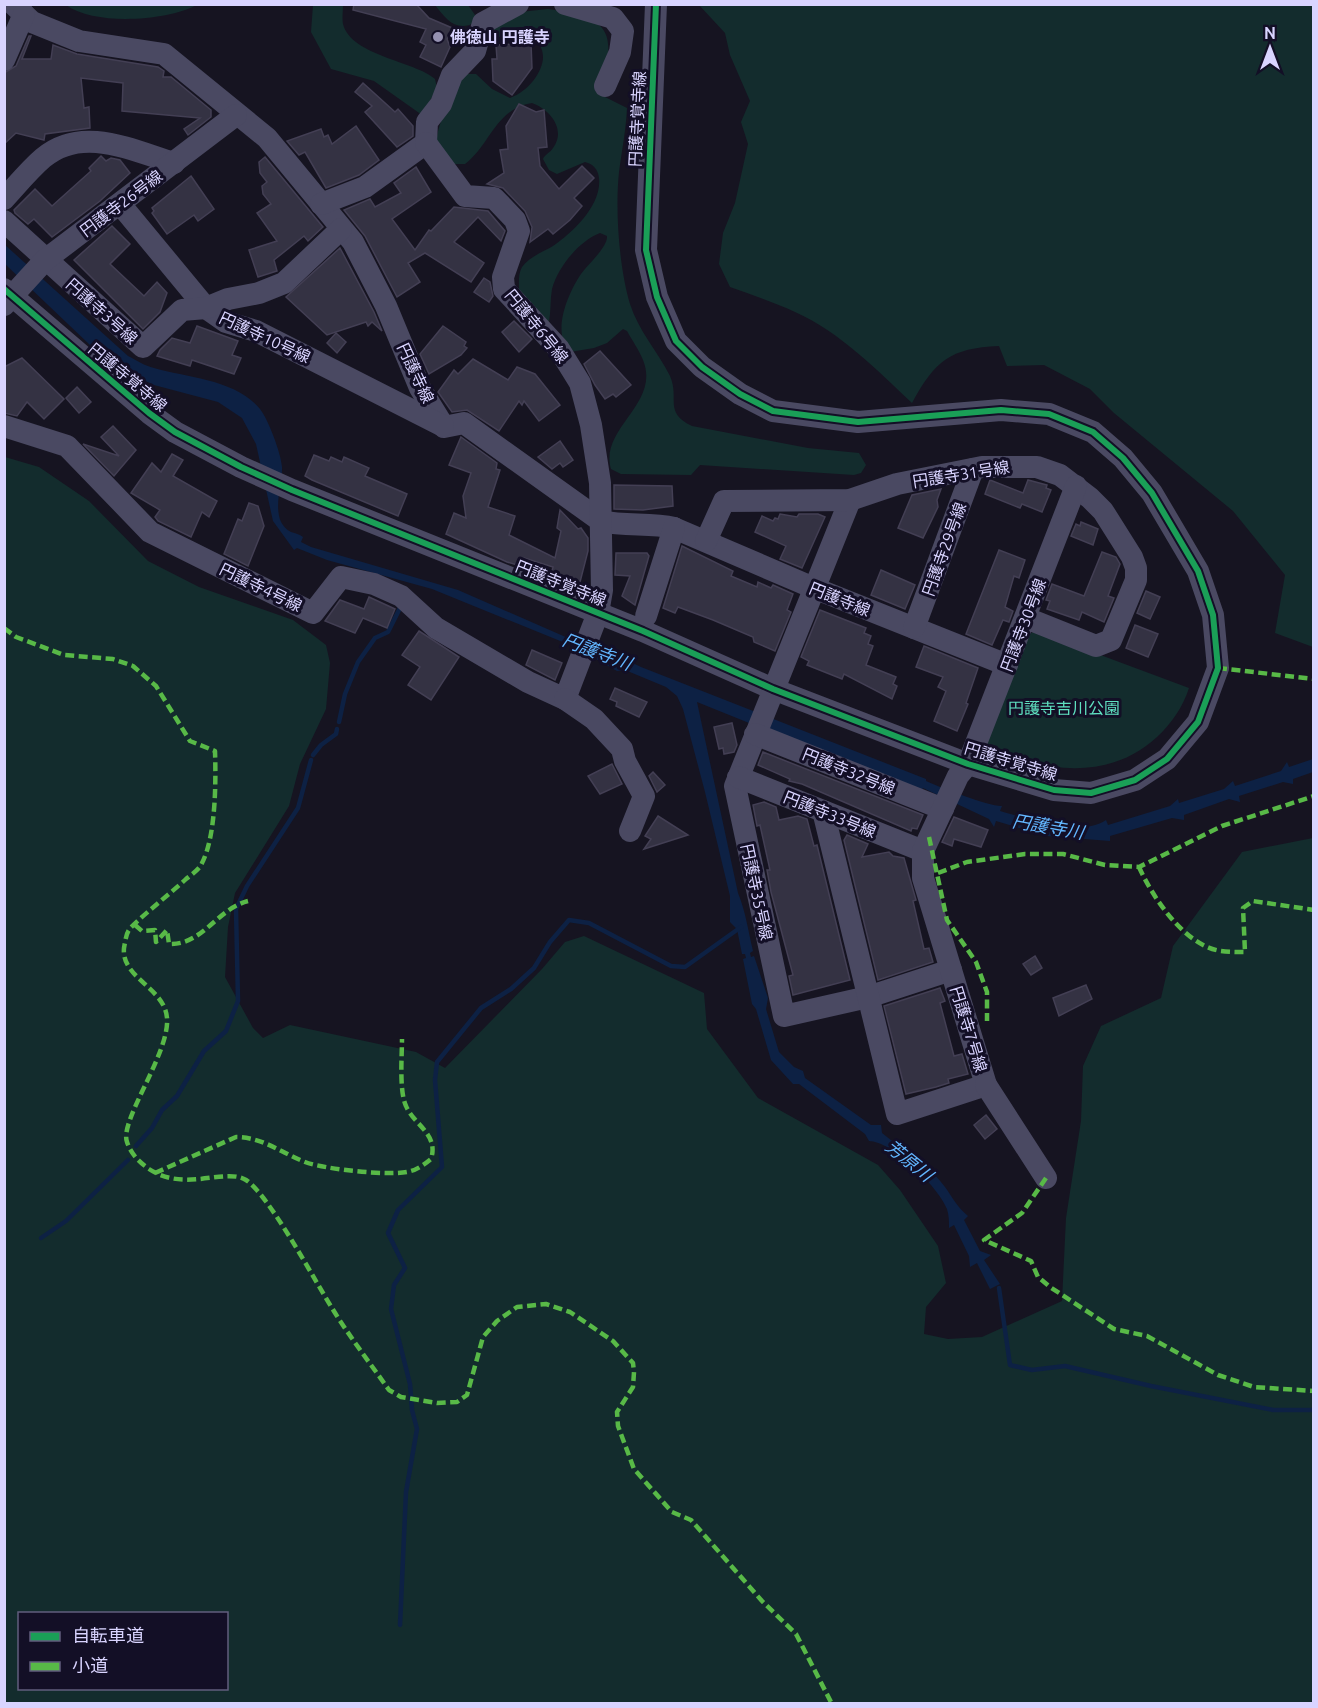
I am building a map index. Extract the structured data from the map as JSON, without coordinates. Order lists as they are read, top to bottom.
{
  "streets": {
    "street": [
      "円護寺覚寺線",
      "円護寺26号線",
      "円護寺3号線",
      "円護寺6号線",
      "円護寺10号線",
      "円護寺線",
      "円護寺31号線",
      "円護寺29号線",
      "円護寺4号線",
      "円護寺30号線",
      "円護寺32号線",
      "円護寺33号線",
      "円護寺35号線",
      "円護寺7号線"
    ]
  },
  "crossings": [
    ["円護寺覚寺線", "円護寺26号線"],
    ["円護寺覚寺線", "円護寺30号線"],
    ["円護寺覚寺線", "円護寺35号線"],
    ["円護寺26号線", "円護寺3号線"],
    ["円護寺26号線", "円護寺10号線"],
    ["円護寺26号線", "円護寺線"],
    ["円護寺3号線", "円護寺10号線"],
    ["円護寺3号線", "円護寺線"],
    ["円護寺6号線", "円護寺線"],
    ["円護寺10号線", "円護寺線"],
    ["円護寺線", "円護寺31号線"],
    ["円護寺線", "円護寺29号線"],
    ["円護寺線", "円護寺30号線"],
    ["円護寺線", "円護寺35号線"],
    ["円護寺31号線", "円護寺29号線"],
    ["円護寺31号線", "円護寺30号線"],
    ["円護寺31号線", "円護寺35号線"],
    ["円護寺32号線", "円護寺35号線"],
    ["円護寺33号線", "円護寺35号線"],
    ["円護寺33号線", "円護寺7号線"],
    ["円護寺35号線", "円護寺7号線"]
  ],
  "water": ["円護寺川", "芳原川"],
  "parks": ["円護寺吉川公園"],
  "places": ["佛徳山 円護寺"],
  "legend": ["自転車道", "小道"],
  "north": "top"
}
